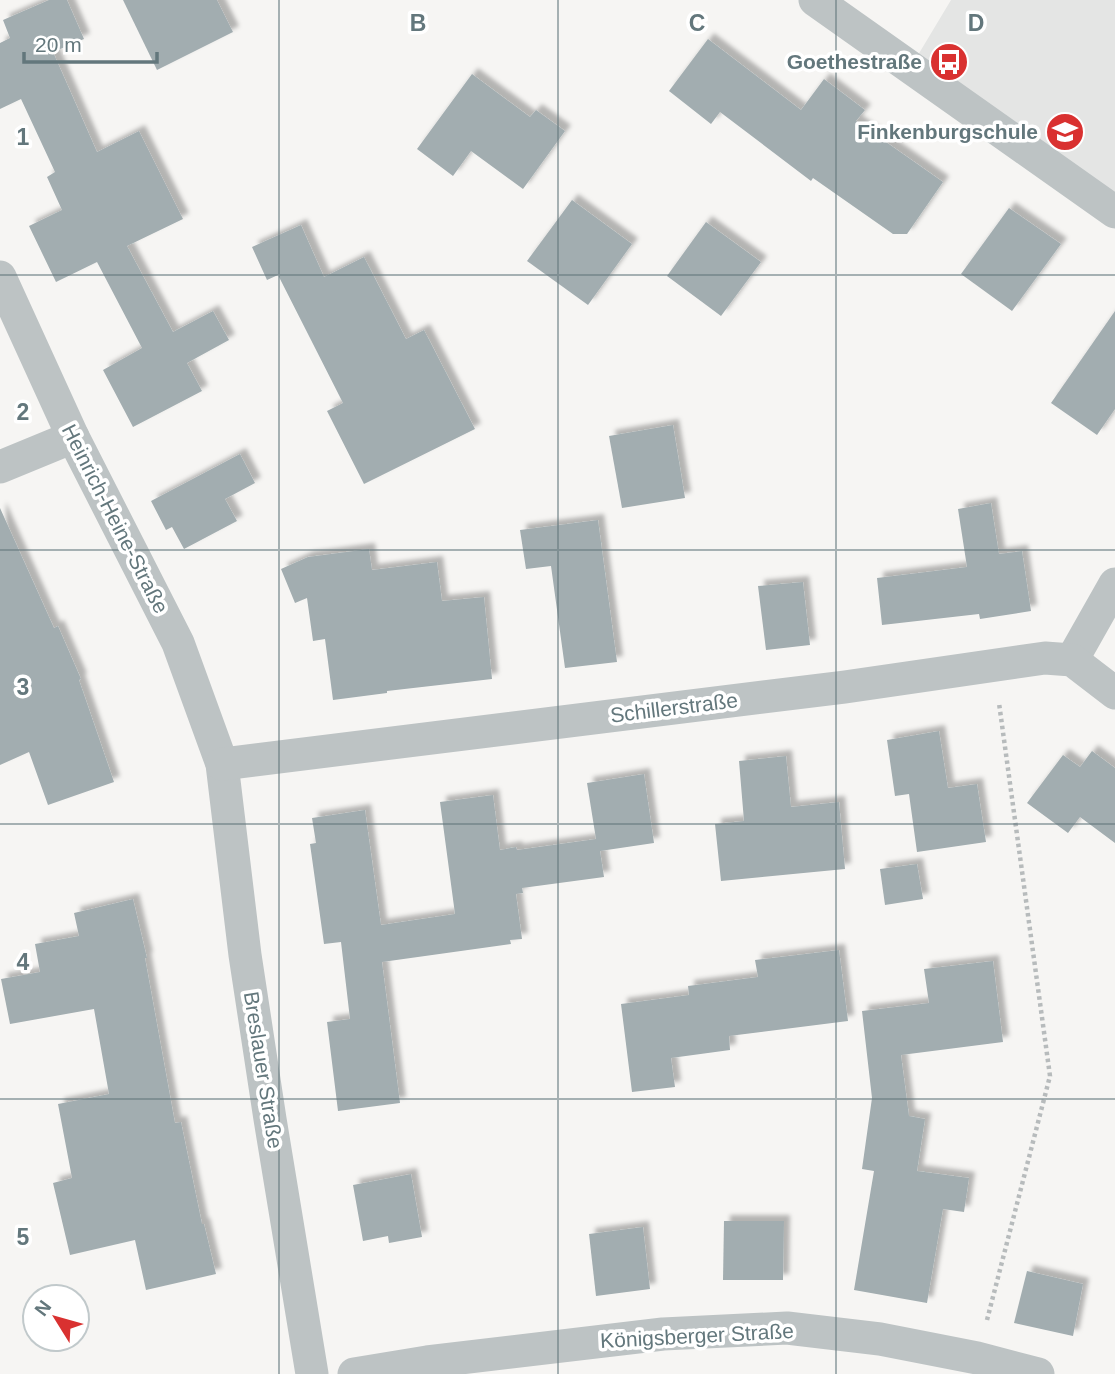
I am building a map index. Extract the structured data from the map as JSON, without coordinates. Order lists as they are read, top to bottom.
{
  "streets": {
    "street": [
      "Heinrich-Heine-Straße",
      "Schillerstraße",
      "Breslauer Straße",
      "Königsberger Straße"
    ]
  },
  "crossings": [
    ["Heinrich-Heine-Straße", "Schillerstraße"],
    ["Heinrich-Heine-Straße", "Breslauer Straße"],
    ["Schillerstraße", "Breslauer Straße"]
  ],
  "places": {
    "bus stop": ["Goethestraße"],
    "school or university": ["Finkenburgschule"]
  },
  "scale_bar": "20 m",
  "north": "top left",
  "grid": {
    "columns": ["B", "C", "D"],
    "rows": [
      "1",
      "2",
      "3",
      "4",
      "5"
    ]
  }
}
